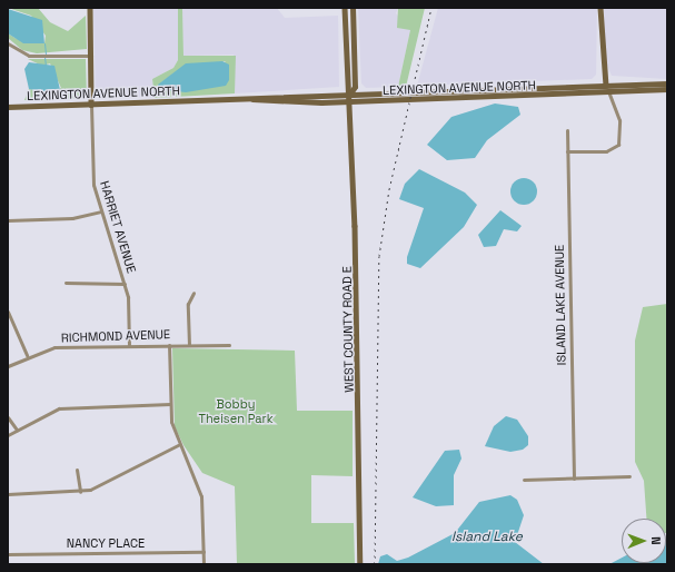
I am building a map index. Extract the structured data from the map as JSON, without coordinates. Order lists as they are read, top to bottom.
{
  "streets": {
    "main road": ["LEXINGTON AVENUE NORTH", "HARRIET AVENUE", "WEST COUNTY ROAD E"],
    "street": ["ISLAND LAKE AVENUE", "RICHMOND AVENUE", "NANCY PLACE"]
  },
  "crossings": [
    ["LEXINGTON AVENUE NORTH", "HARRIET AVENUE"],
    ["LEXINGTON AVENUE NORTH", "WEST COUNTY ROAD E"],
    ["HARRIET AVENUE", "RICHMOND AVENUE"]
  ],
  "water": ["Island Lake"],
  "parks": ["Bobby Theisen Park"],
  "north": "right"
}
